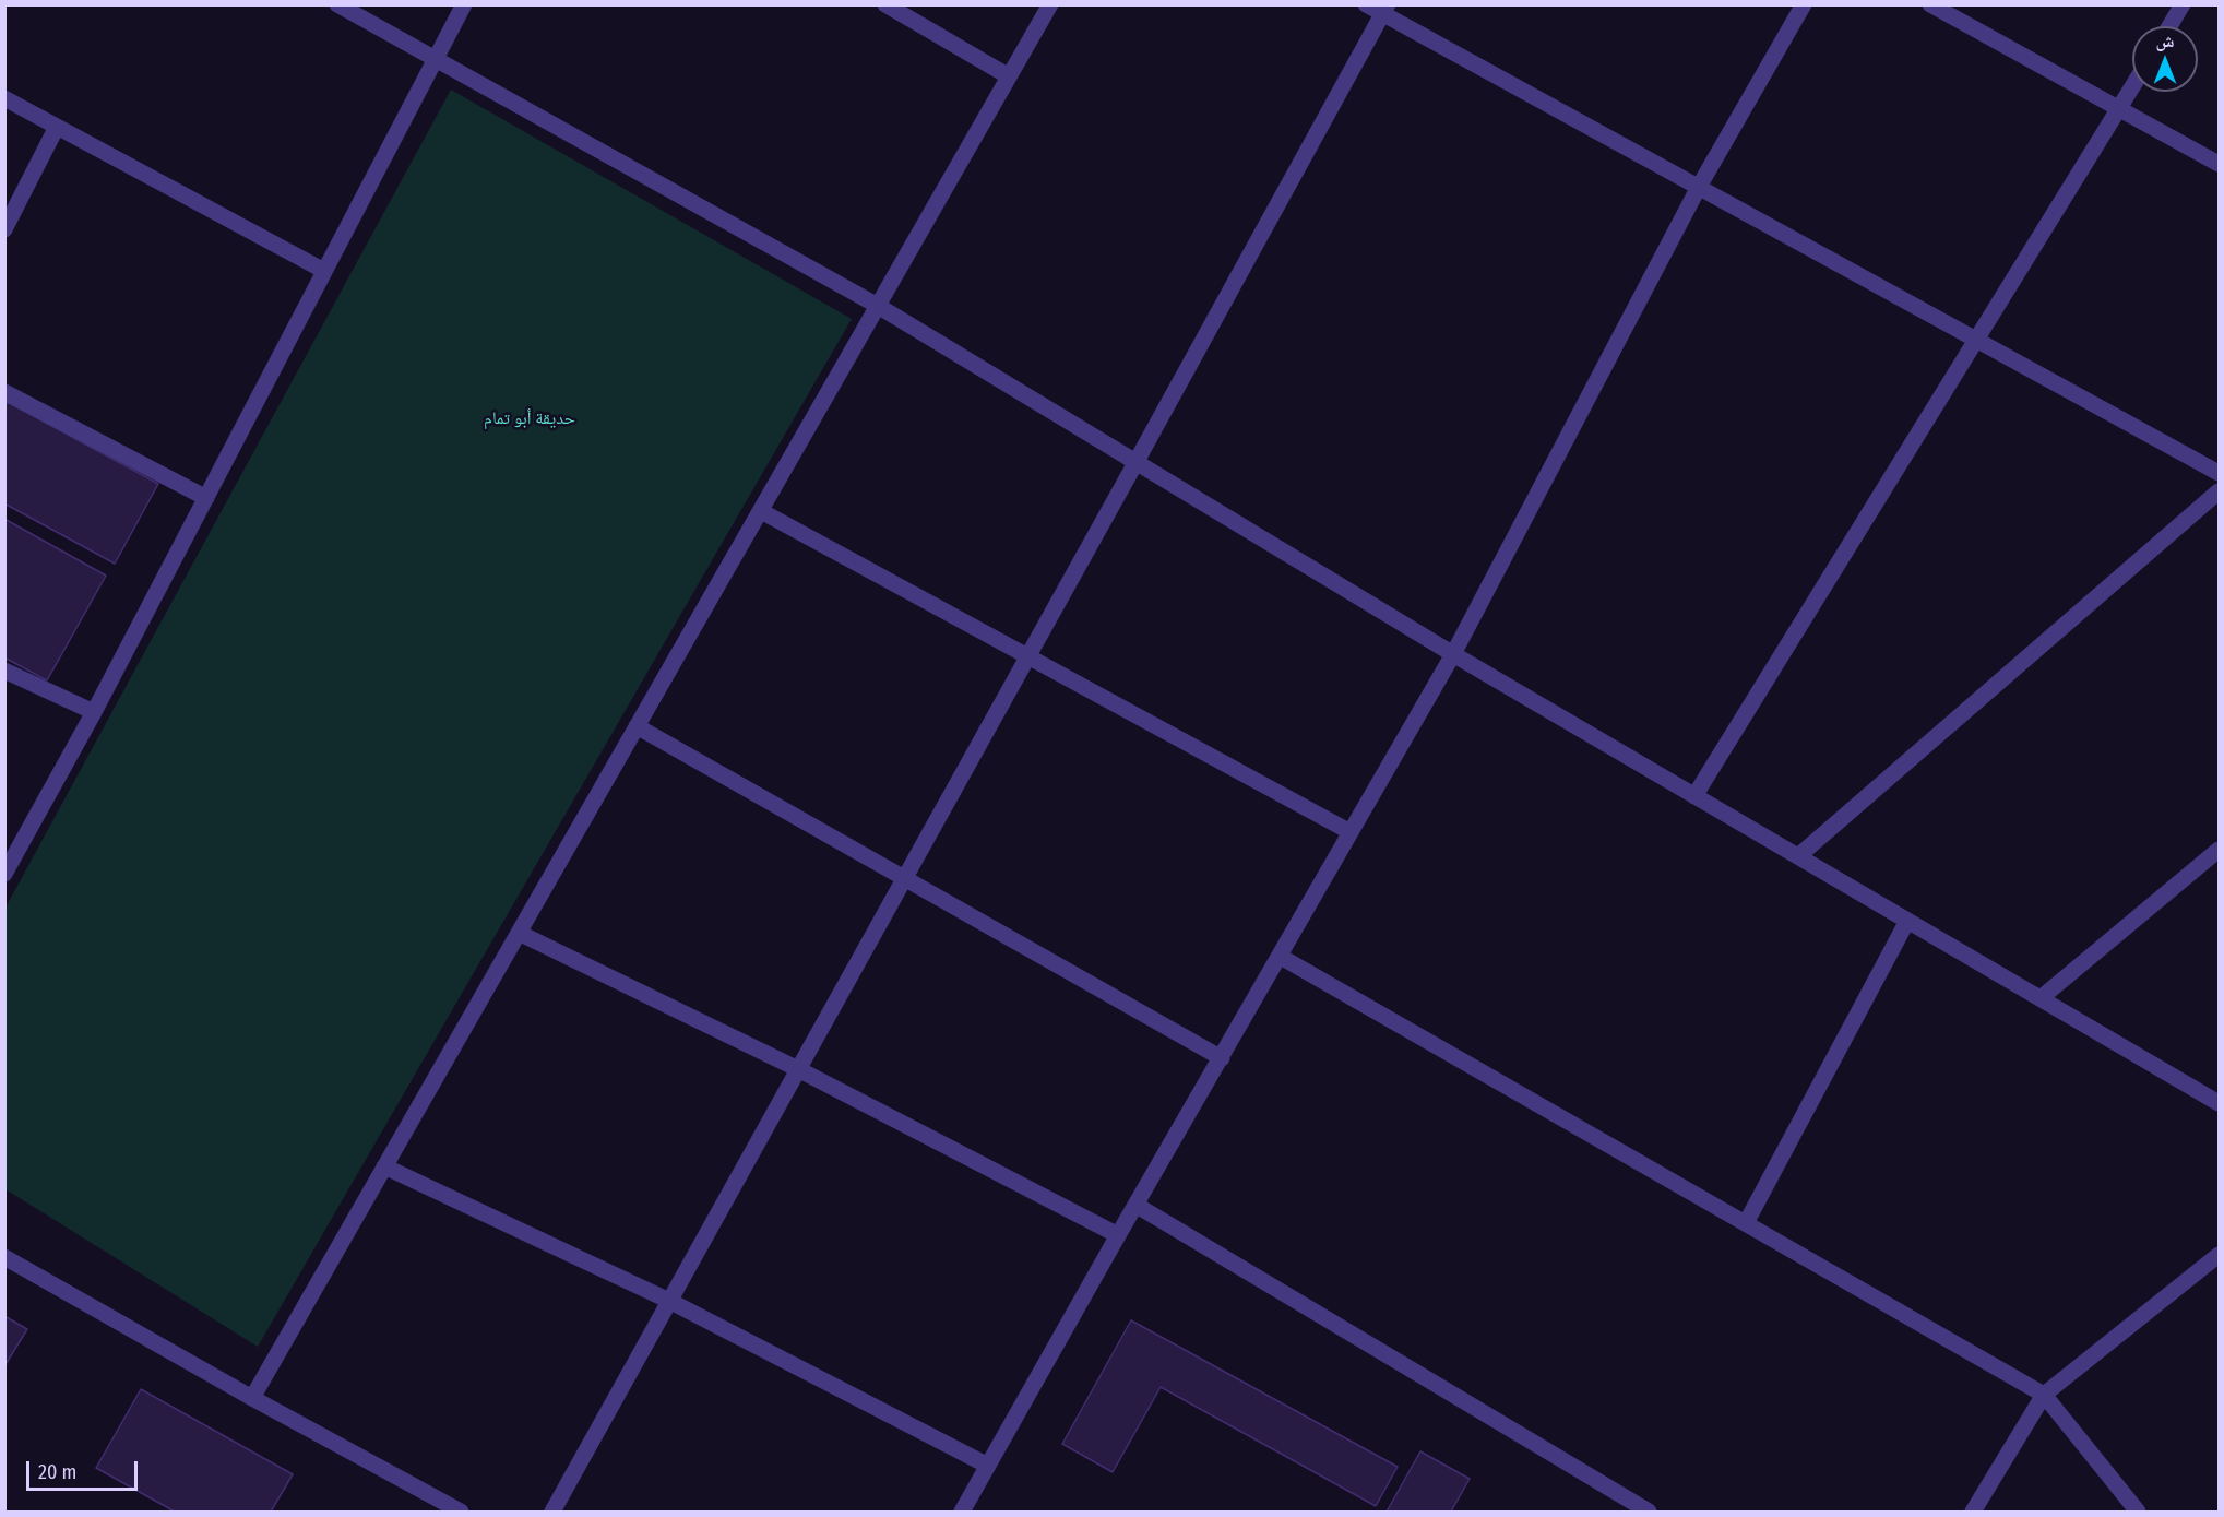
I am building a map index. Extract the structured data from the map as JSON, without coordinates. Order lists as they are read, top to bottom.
{
  "parks": ["حديقة أبو تمام"],
  "scale_bar": "20 m",
  "north": "top"
}
